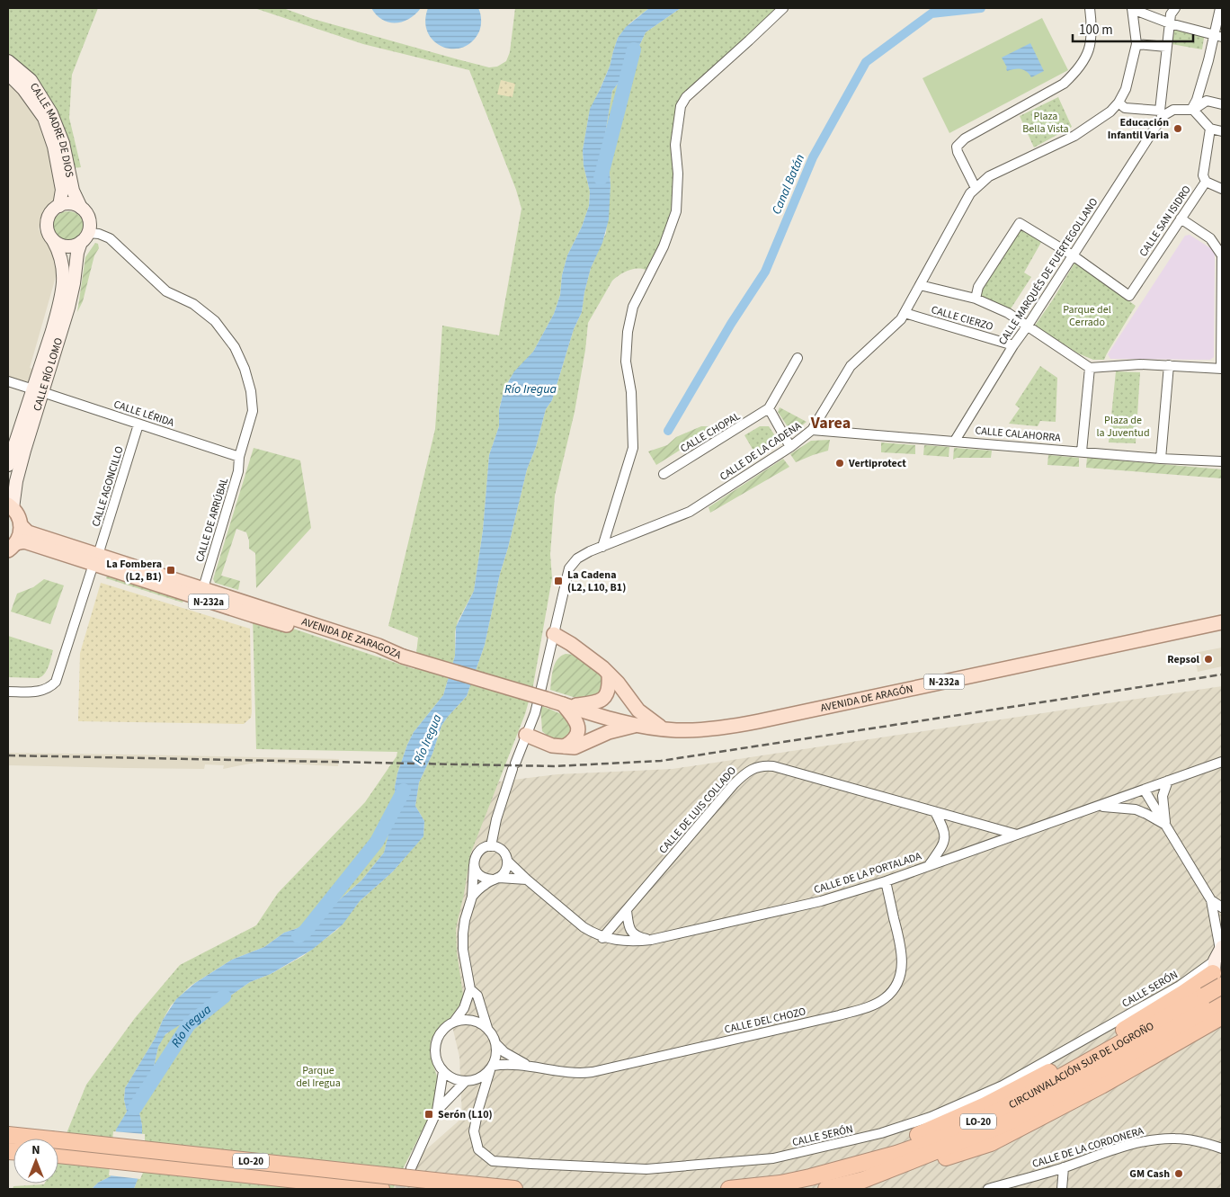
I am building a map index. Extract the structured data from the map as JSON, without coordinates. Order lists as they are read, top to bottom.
{
  "streets": {
    "highway": ["CIRCUNVALACIÓN SUR DE LOGROÑO", "LO-20"],
    "main road": [
      "CALLE MADRE DE DIOS",
      "CALLE RÍO LOMO",
      "N-232a",
      "AVENIDA DE ZARAGOZA",
      "AVENIDA DE ARAGÓN"
    ],
    "street": [
      "CALLE SAN ISIDRO",
      "CALLE MARQUÉS DE FUERTEGOLLANO",
      "CALLE CIERZO",
      "CALLE LÉRIDA",
      "CALLE CHOPAL",
      "CALLE CALAHORRA",
      "CALLE DE LA CADENA",
      "CALLE AGONCILLO",
      "CALLE DE ARRÚBAL",
      "CALLE DE LUIS COLLADO",
      "CALLE DE LA PORTALADA",
      "CALLE SERÓN",
      "CALLE DEL CHOZO",
      "CALLE DE LA CORDONERA"
    ]
  },
  "crossings": [
    ["CALLE MADRE DE DIOS", "CALLE RÍO LOMO"],
    ["CALLE MADRE DE DIOS", "CALLE DE ARRÚBAL"],
    ["CALLE SAN ISIDRO", "CALLE MARQUÉS DE FUERTEGOLLANO"],
    ["CALLE MARQUÉS DE FUERTEGOLLANO", "CALLE CIERZO"],
    ["CALLE MARQUÉS DE FUERTEGOLLANO", "CALLE CALAHORRA"],
    ["CALLE CIERZO", "CALLE DE LA CADENA"],
    ["CALLE RÍO LOMO", "CALLE LÉRIDA"],
    ["CALLE RÍO LOMO", "CALLE DE ARRÚBAL"],
    ["CALLE LÉRIDA", "CALLE AGONCILLO"],
    ["CALLE LÉRIDA", "CALLE DE ARRÚBAL"],
    ["CALLE CALAHORRA", "CALLE DE LA CADENA"],
    ["CALLE DE LA CADENA", "CALLE DE LA PORTALADA"],
    ["CALLE AGONCILLO", "AVENIDA DE ZARAGOZA"],
    ["CALLE DE ARRÚBAL", "AVENIDA DE ZARAGOZA"],
    ["N-232a", "AVENIDA DE ZARAGOZA"],
    ["N-232a", "AVENIDA DE ARAGÓN"],
    ["CALLE DE LUIS COLLADO", "CALLE DE LA PORTALADA"],
    ["CALLE DE LA PORTALADA", "CALLE DEL CHOZO"],
    ["CALLE SERÓN", "CALLE DEL CHOZO"],
    ["CALLE SERÓN", "CIRCUNVALACIÓN SUR DE LOGROÑO"]
  ],
  "districts": ["Varea"],
  "water": ["Canal Batán", "Río Iregua"],
  "parks": [
    "Plaza Bella Vista",
    "Parque del Cerrado",
    "Plaza de la Juventud",
    "Parque del Iregua"
  ],
  "places": {
    "other": [
      "Educación Infantil Varia",
      "Vertiprotect",
      "Repsol",
      "GM Cash"
    ],
    "transit": ["La Fombera (L2, B1)", "La Cadena (L2, L10, B1)", "Serón (L10)"]
  },
  "scale_bar": "100 m",
  "north": "top"
}
